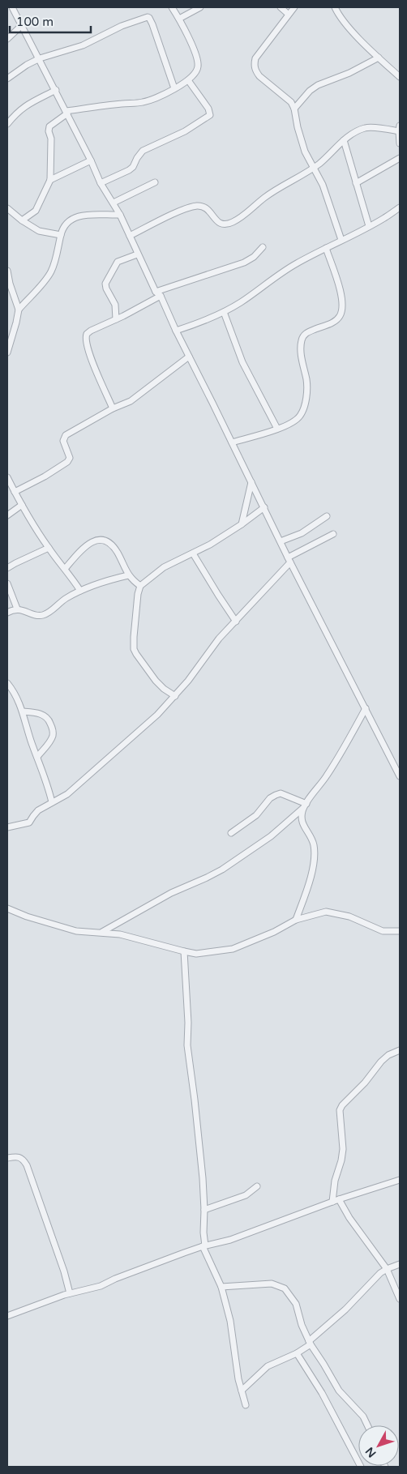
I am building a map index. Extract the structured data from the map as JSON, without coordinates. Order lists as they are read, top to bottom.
{
  "scale_bar": "100 m",
  "north": "bottom left"
}
